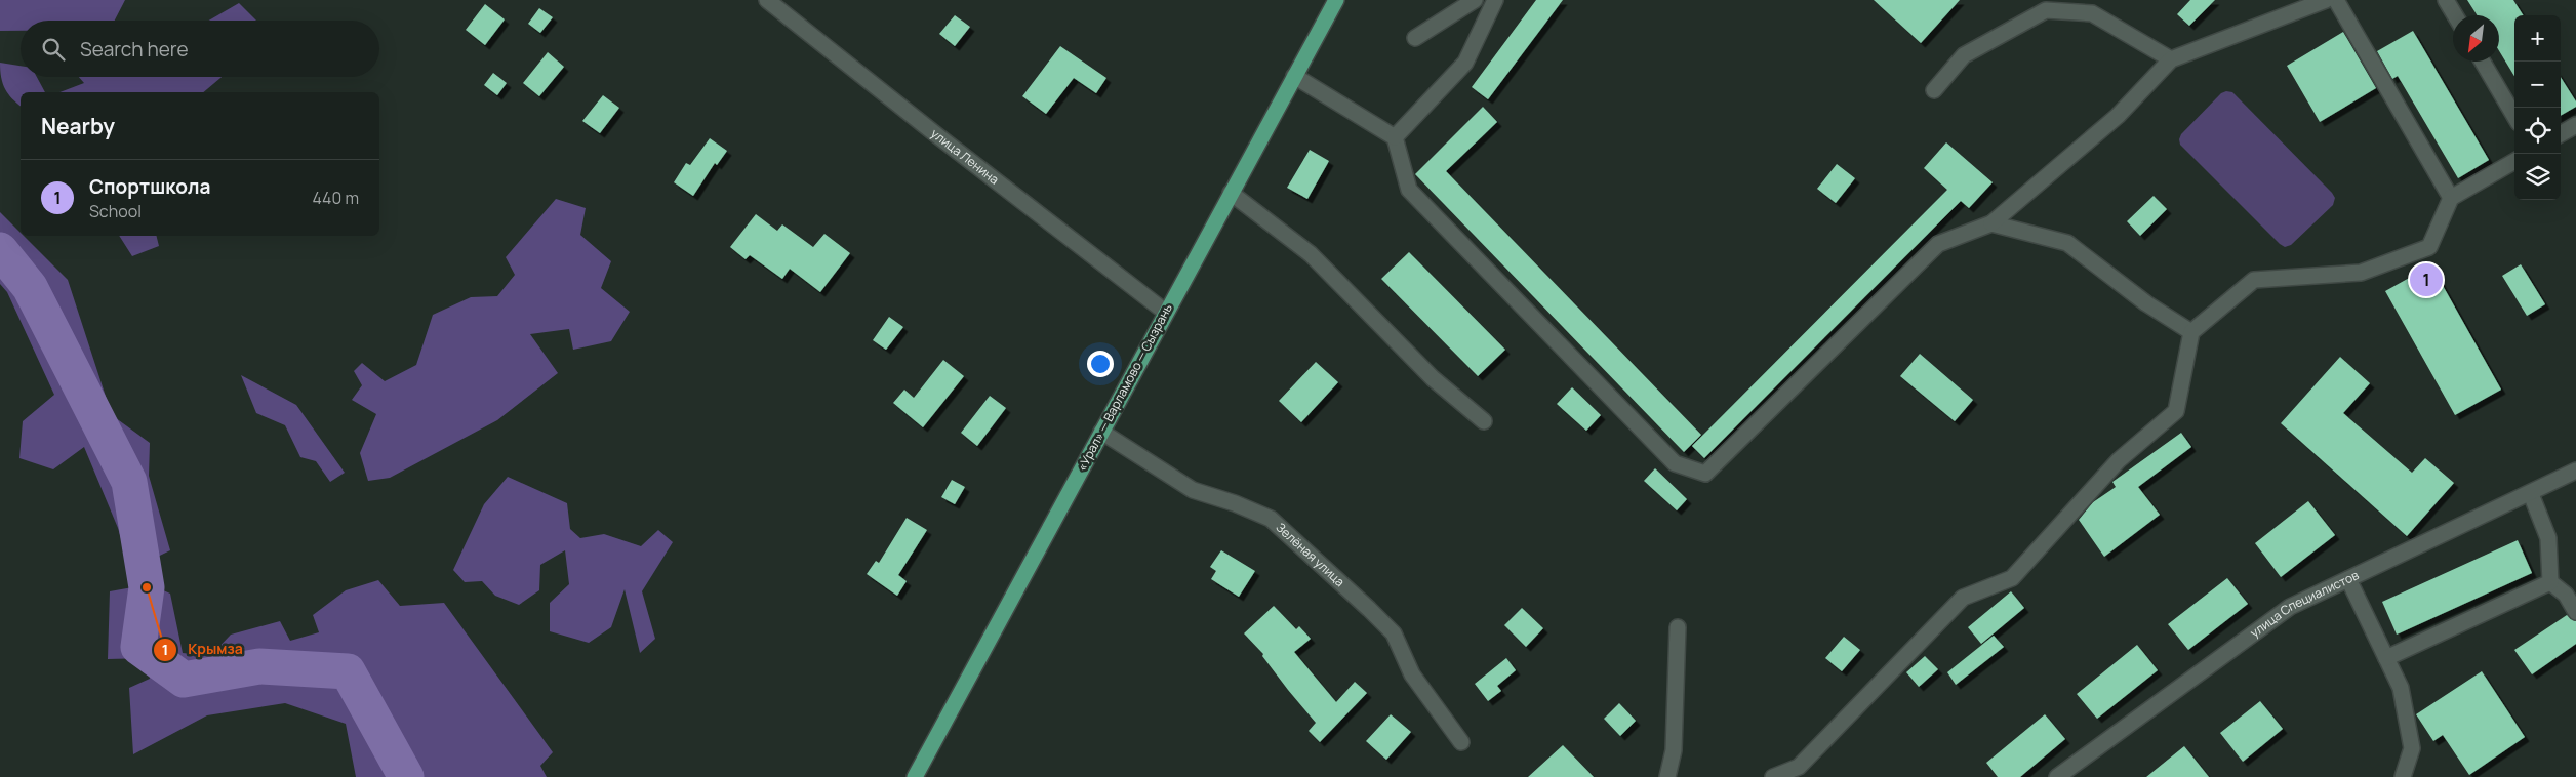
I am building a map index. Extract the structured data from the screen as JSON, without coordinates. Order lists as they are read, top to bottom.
{
  "streets": {
    "main road": ["«Урал» — Варламово — Сызрань"],
    "street": ["улица Ленина", "Зелёная улица", "улица Специалистов"]
  },
  "crossings": [
    ["улица Ленина", "«Урал» — Варламово — Сызрань"],
    ["«Урал» — Варламово — Сызрань", "Зелёная улица"]
  ],
  "places": ["Крымза"],
  "north": "bottom left",
  "page": {
    "map_buttons": ["+", "−"],
    "search": "Search here",
    "heading": "Nearby",
    "list": [
      {
        "mark": "1",
        "name": "Спортшкола",
        "note": "School",
        "value": "440 m"
      }
    ],
    "pins": "1"
  }
}
